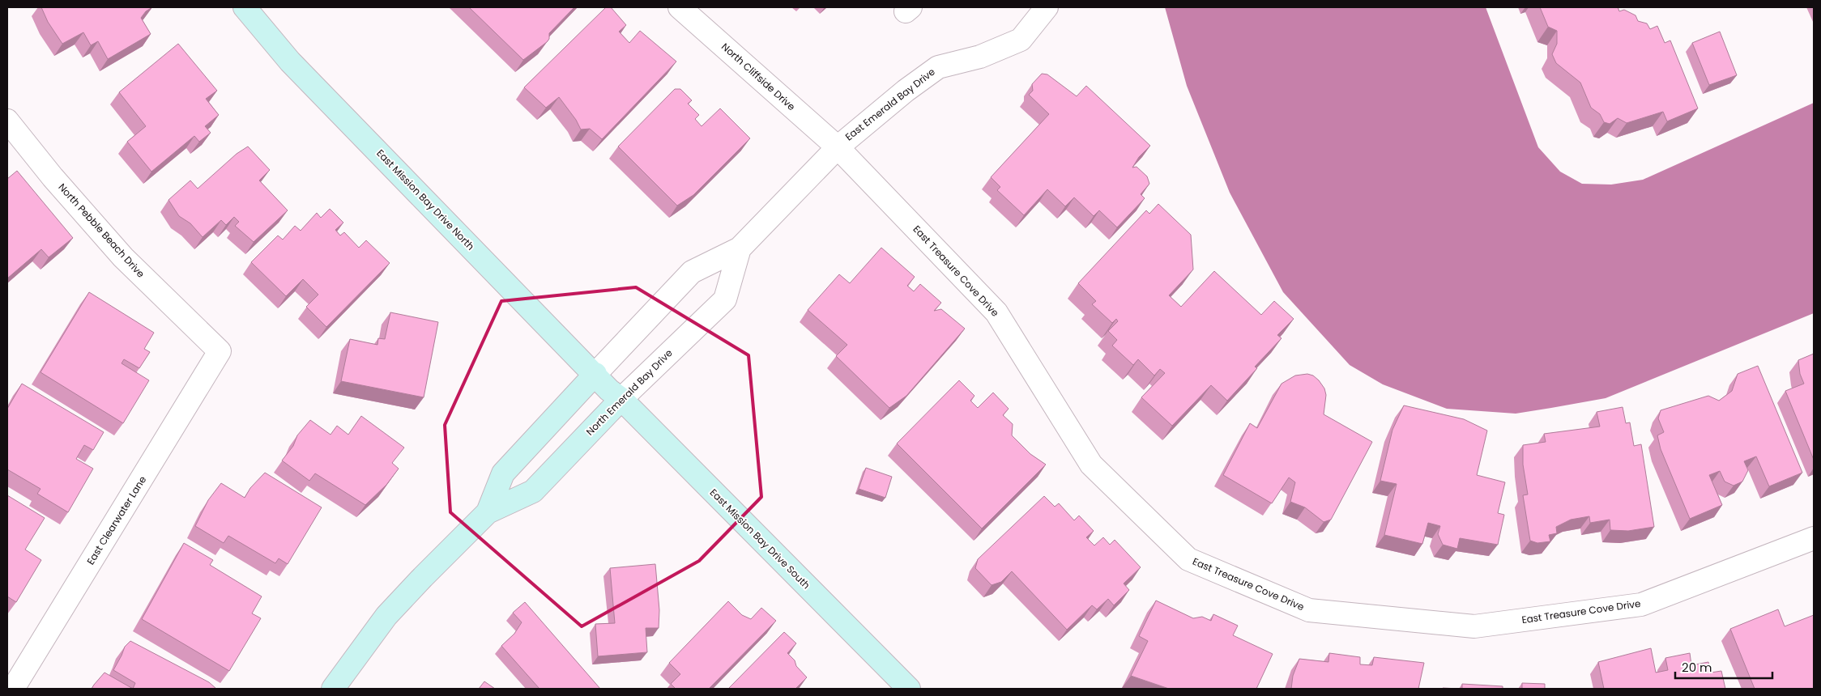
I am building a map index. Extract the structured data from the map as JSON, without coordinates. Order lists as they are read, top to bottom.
{
  "streets": {
    "street": [
      "North Cliffside Drive",
      "East Emerald Bay Drive",
      "East Mission Bay Drive North",
      "North Pebble Beach Drive",
      "East Treasure Cove Drive",
      "North Emerald Bay Drive",
      "East Clearwater Lane",
      "East Mission Bay Drive South"
    ]
  },
  "crossings": [
    ["North Cliffside Drive", "East Emerald Bay Drive"],
    ["North Cliffside Drive", "East Treasure Cove Drive"],
    ["North Cliffside Drive", "North Emerald Bay Drive"],
    ["East Emerald Bay Drive", "East Treasure Cove Drive"],
    ["East Emerald Bay Drive", "North Emerald Bay Drive"],
    ["East Mission Bay Drive North", "North Emerald Bay Drive"],
    ["East Mission Bay Drive North", "East Mission Bay Drive South"],
    ["North Pebble Beach Drive", "East Clearwater Lane"],
    ["East Treasure Cove Drive", "North Emerald Bay Drive"],
    ["North Emerald Bay Drive", "East Mission Bay Drive South"]
  ],
  "scale_bar": "20 m"
}
